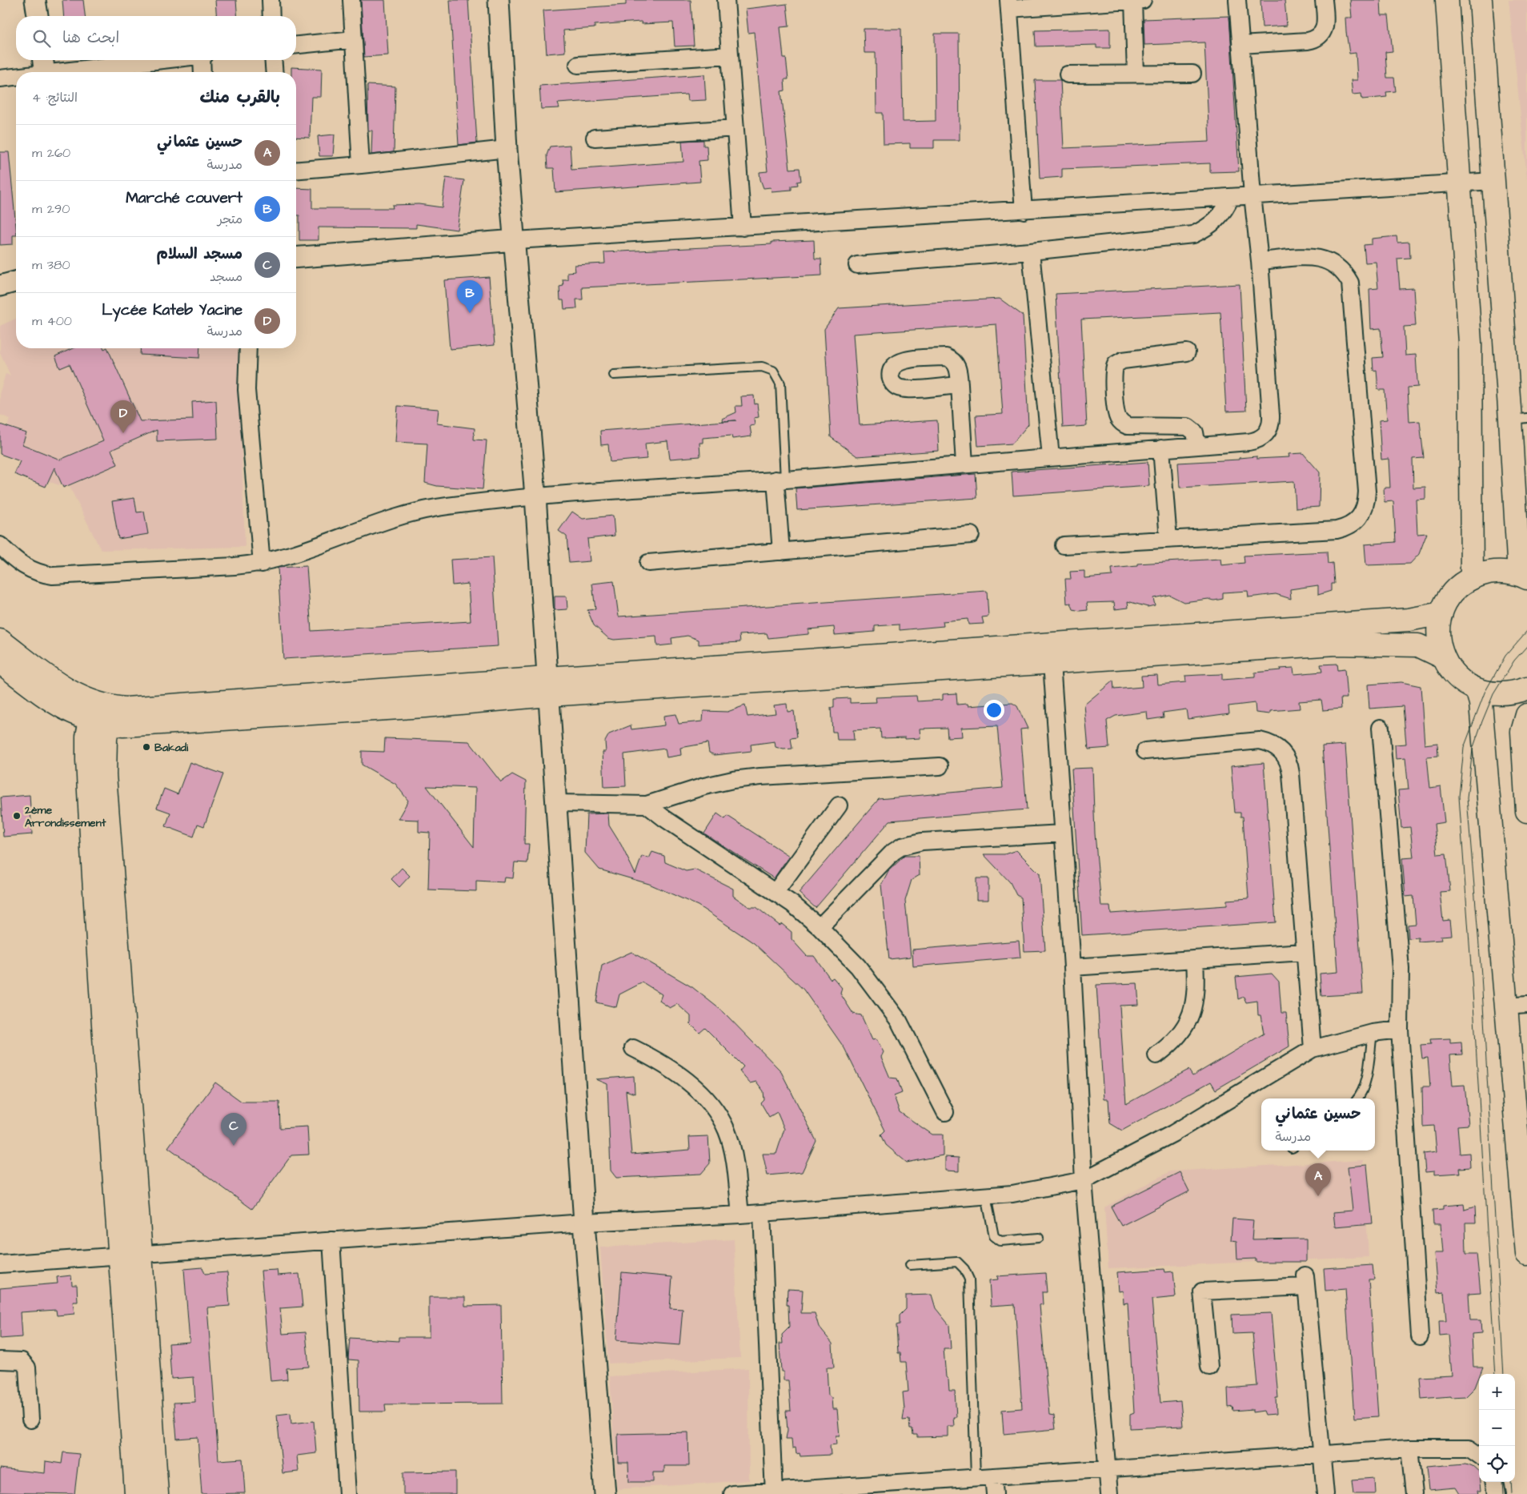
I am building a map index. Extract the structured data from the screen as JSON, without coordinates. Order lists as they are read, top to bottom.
{
  "places": ["Bakadi", "2ème Arrondissement"],
  "page": {
    "search": "ابحث هنا",
    "heading": ["بالقرب منك", "النتائج: 4"],
    "list": [
      {
        "mark": "A",
        "name": "حسين عثماني",
        "note": "مدرسة",
        "value": "260 m"
      },
      {
        "mark": "B",
        "name": "Marché couvert",
        "note": "متجر",
        "value": "290 m"
      },
      {
        "mark": "C",
        "name": "مسجد السلام",
        "note": "مسجد",
        "value": "380 m"
      },
      {
        "mark": "D",
        "name": "Lycée Kateb Yacine",
        "note": "مدرسة",
        "value": "400 m"
      }
    ],
    "pins": [
      "B",
      "D",
      "C",
      "A"
    ],
    "popup": ["حسين عثماني", "مدرسة"],
    "map_buttons": ["+", "−"]
  }
}
